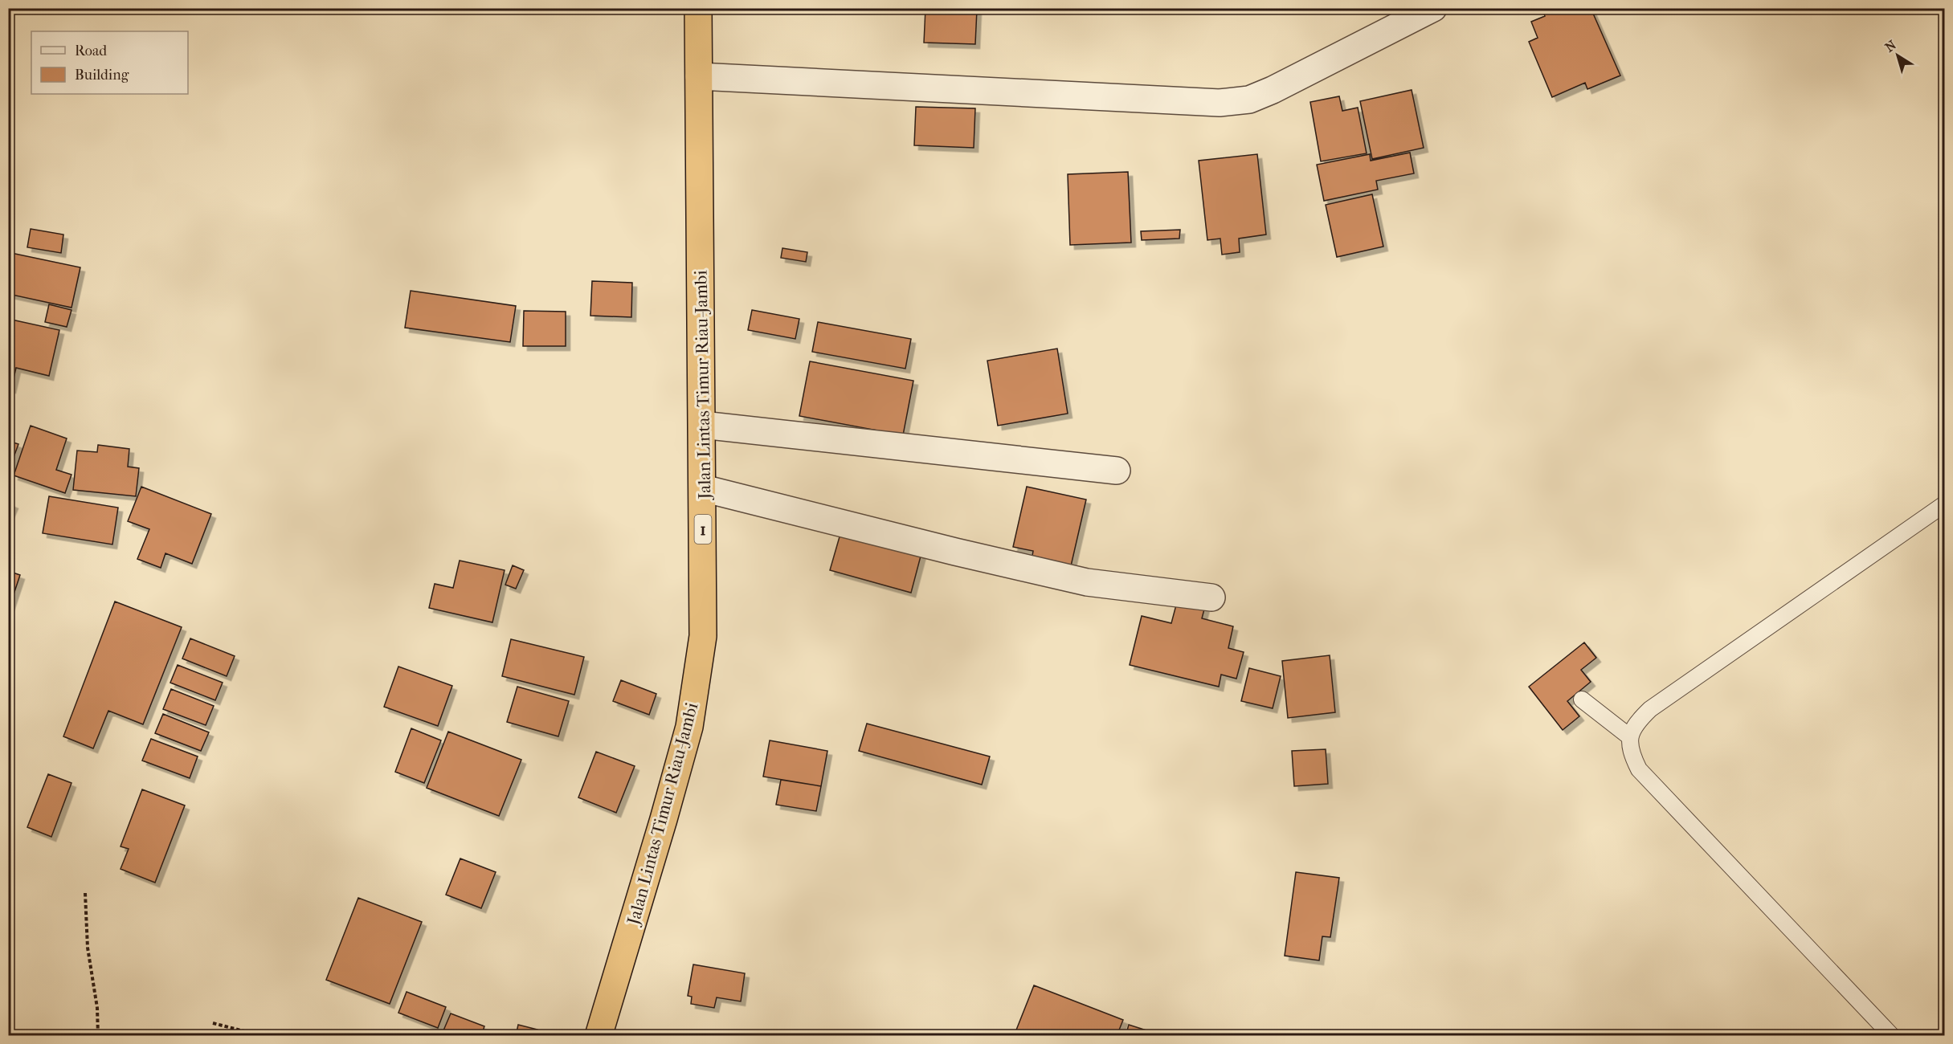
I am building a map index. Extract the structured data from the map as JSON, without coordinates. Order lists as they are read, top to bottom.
{
  "streets": {
    "highway": ["Jalan Lintas Timur Riau-Jambi", "1"]
  },
  "legend": ["Road", "Building"],
  "north": "top left"
}
